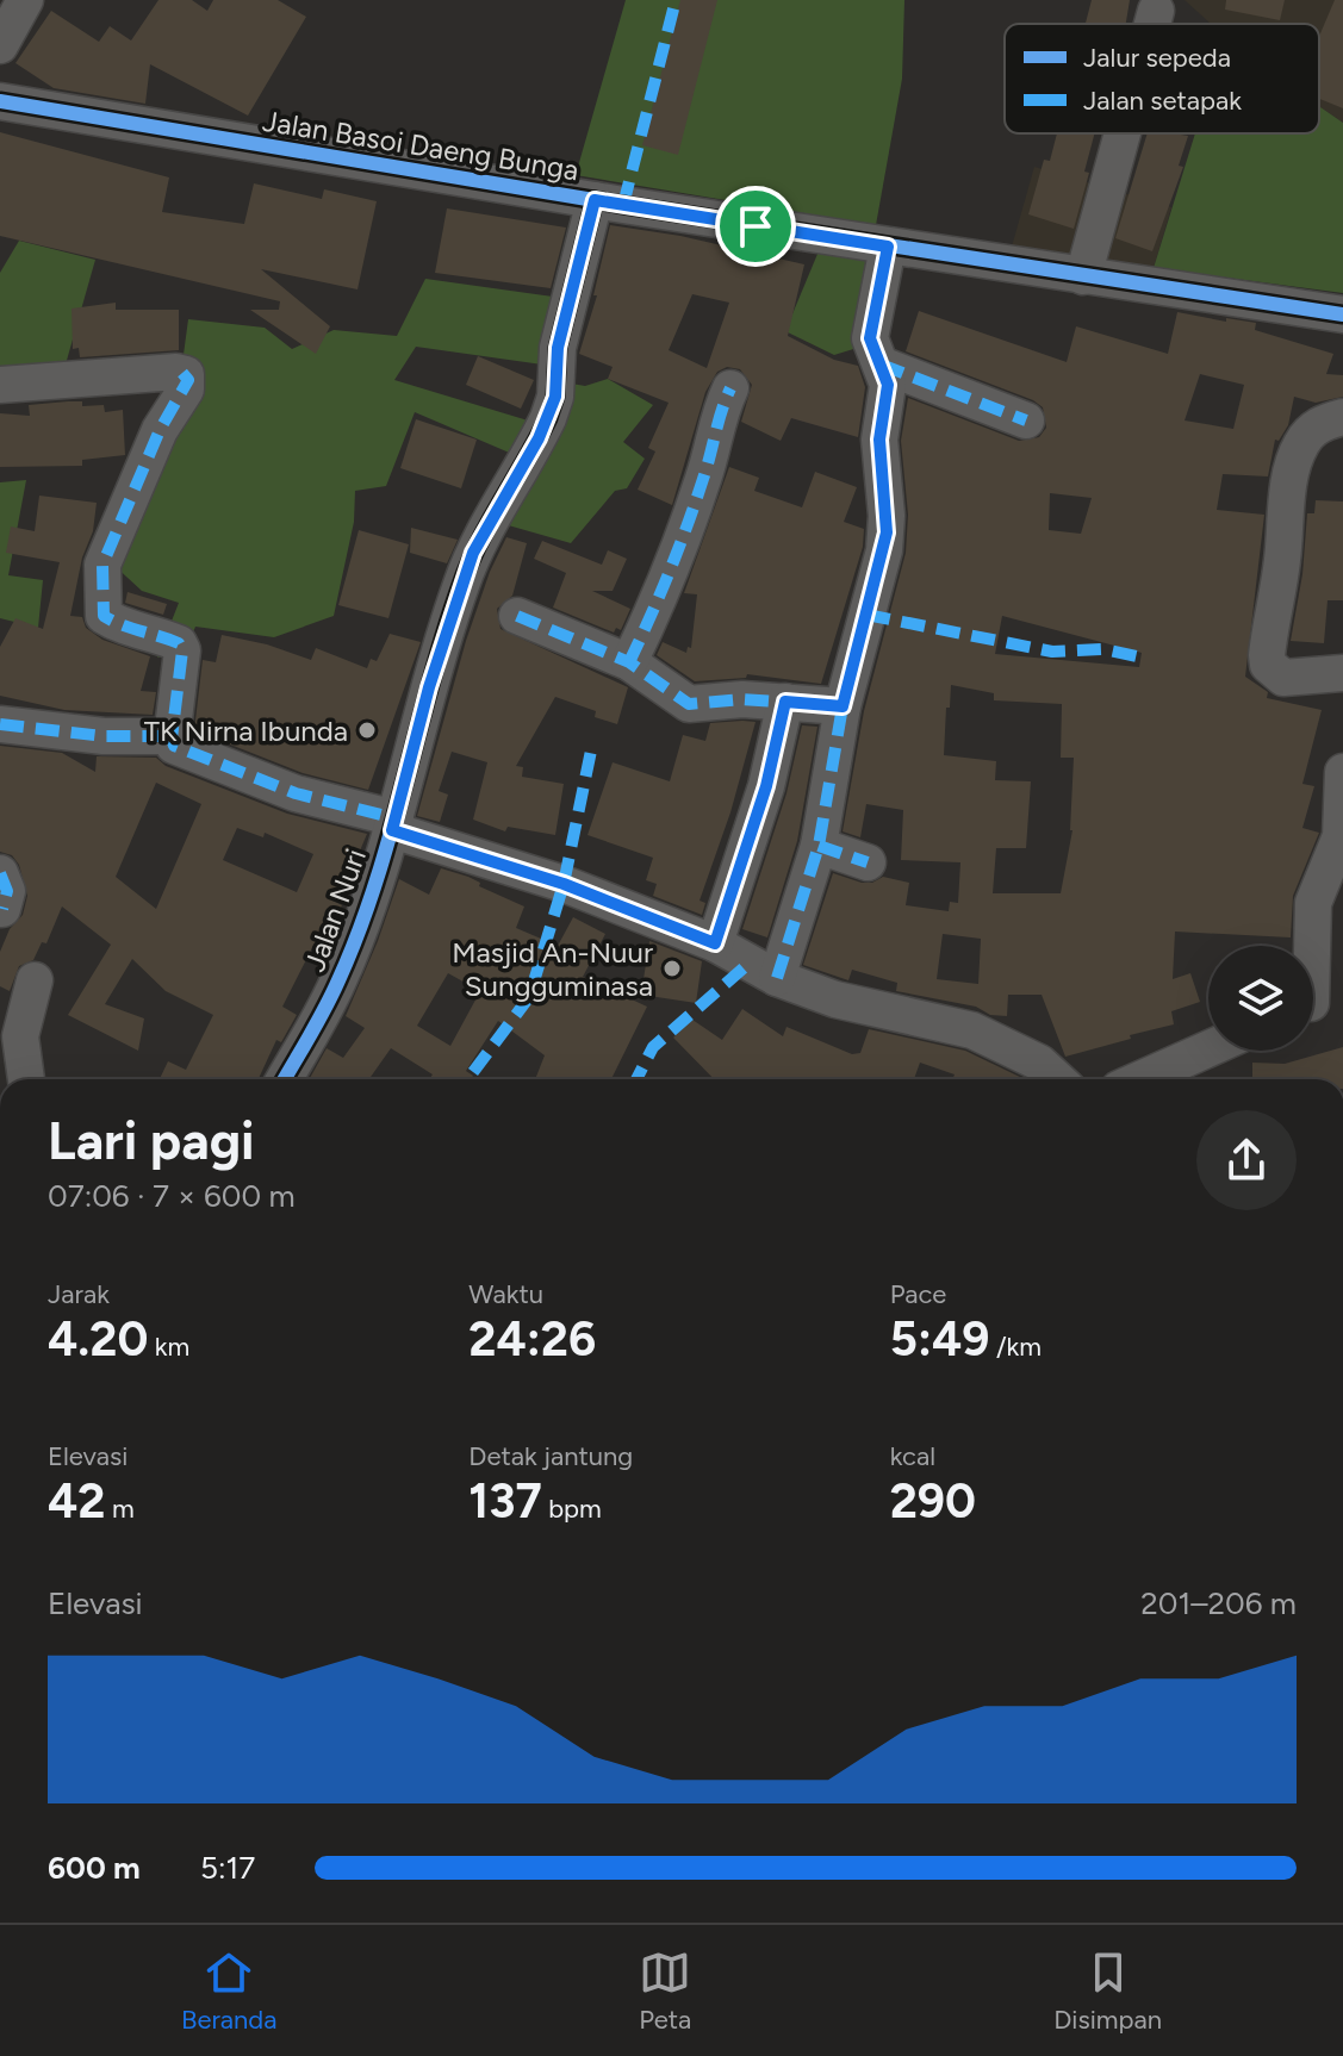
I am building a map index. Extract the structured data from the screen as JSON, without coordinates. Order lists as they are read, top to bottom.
{
  "streets": {
    "street": ["Jalan Basoi Daeng Bunga", "Jalan Nuri"]
  },
  "crossings": [
    ["Jalan Basoi Daeng Bunga", "Jalan Nuri"]
  ],
  "places": ["TK Nirna Ibunda", "Masjid An-Nuur Sungguminasa"],
  "legend": ["Jalur sepeda", "Jalan setapak"],
  "page": {
    "heading": ["Lari pagi", "07:06 · 7 × 600 m"],
    "stats": [
      ["Jarak", "4.20 km"],
      ["Waktu", "24:26"],
      ["Pace", "5:49 /km"],
      ["Elevasi", "42 m"],
      ["Detak jantung", "137 bpm"],
      ["kcal", "290"]
    ],
    "chart": ["Elevasi", "201–206 m"],
    "list": [
      {
        "name": "600 m",
        "note": "5:17"
      }
    ],
    "tabs": ["Beranda", "Peta", "Disimpan"]
  }
}
